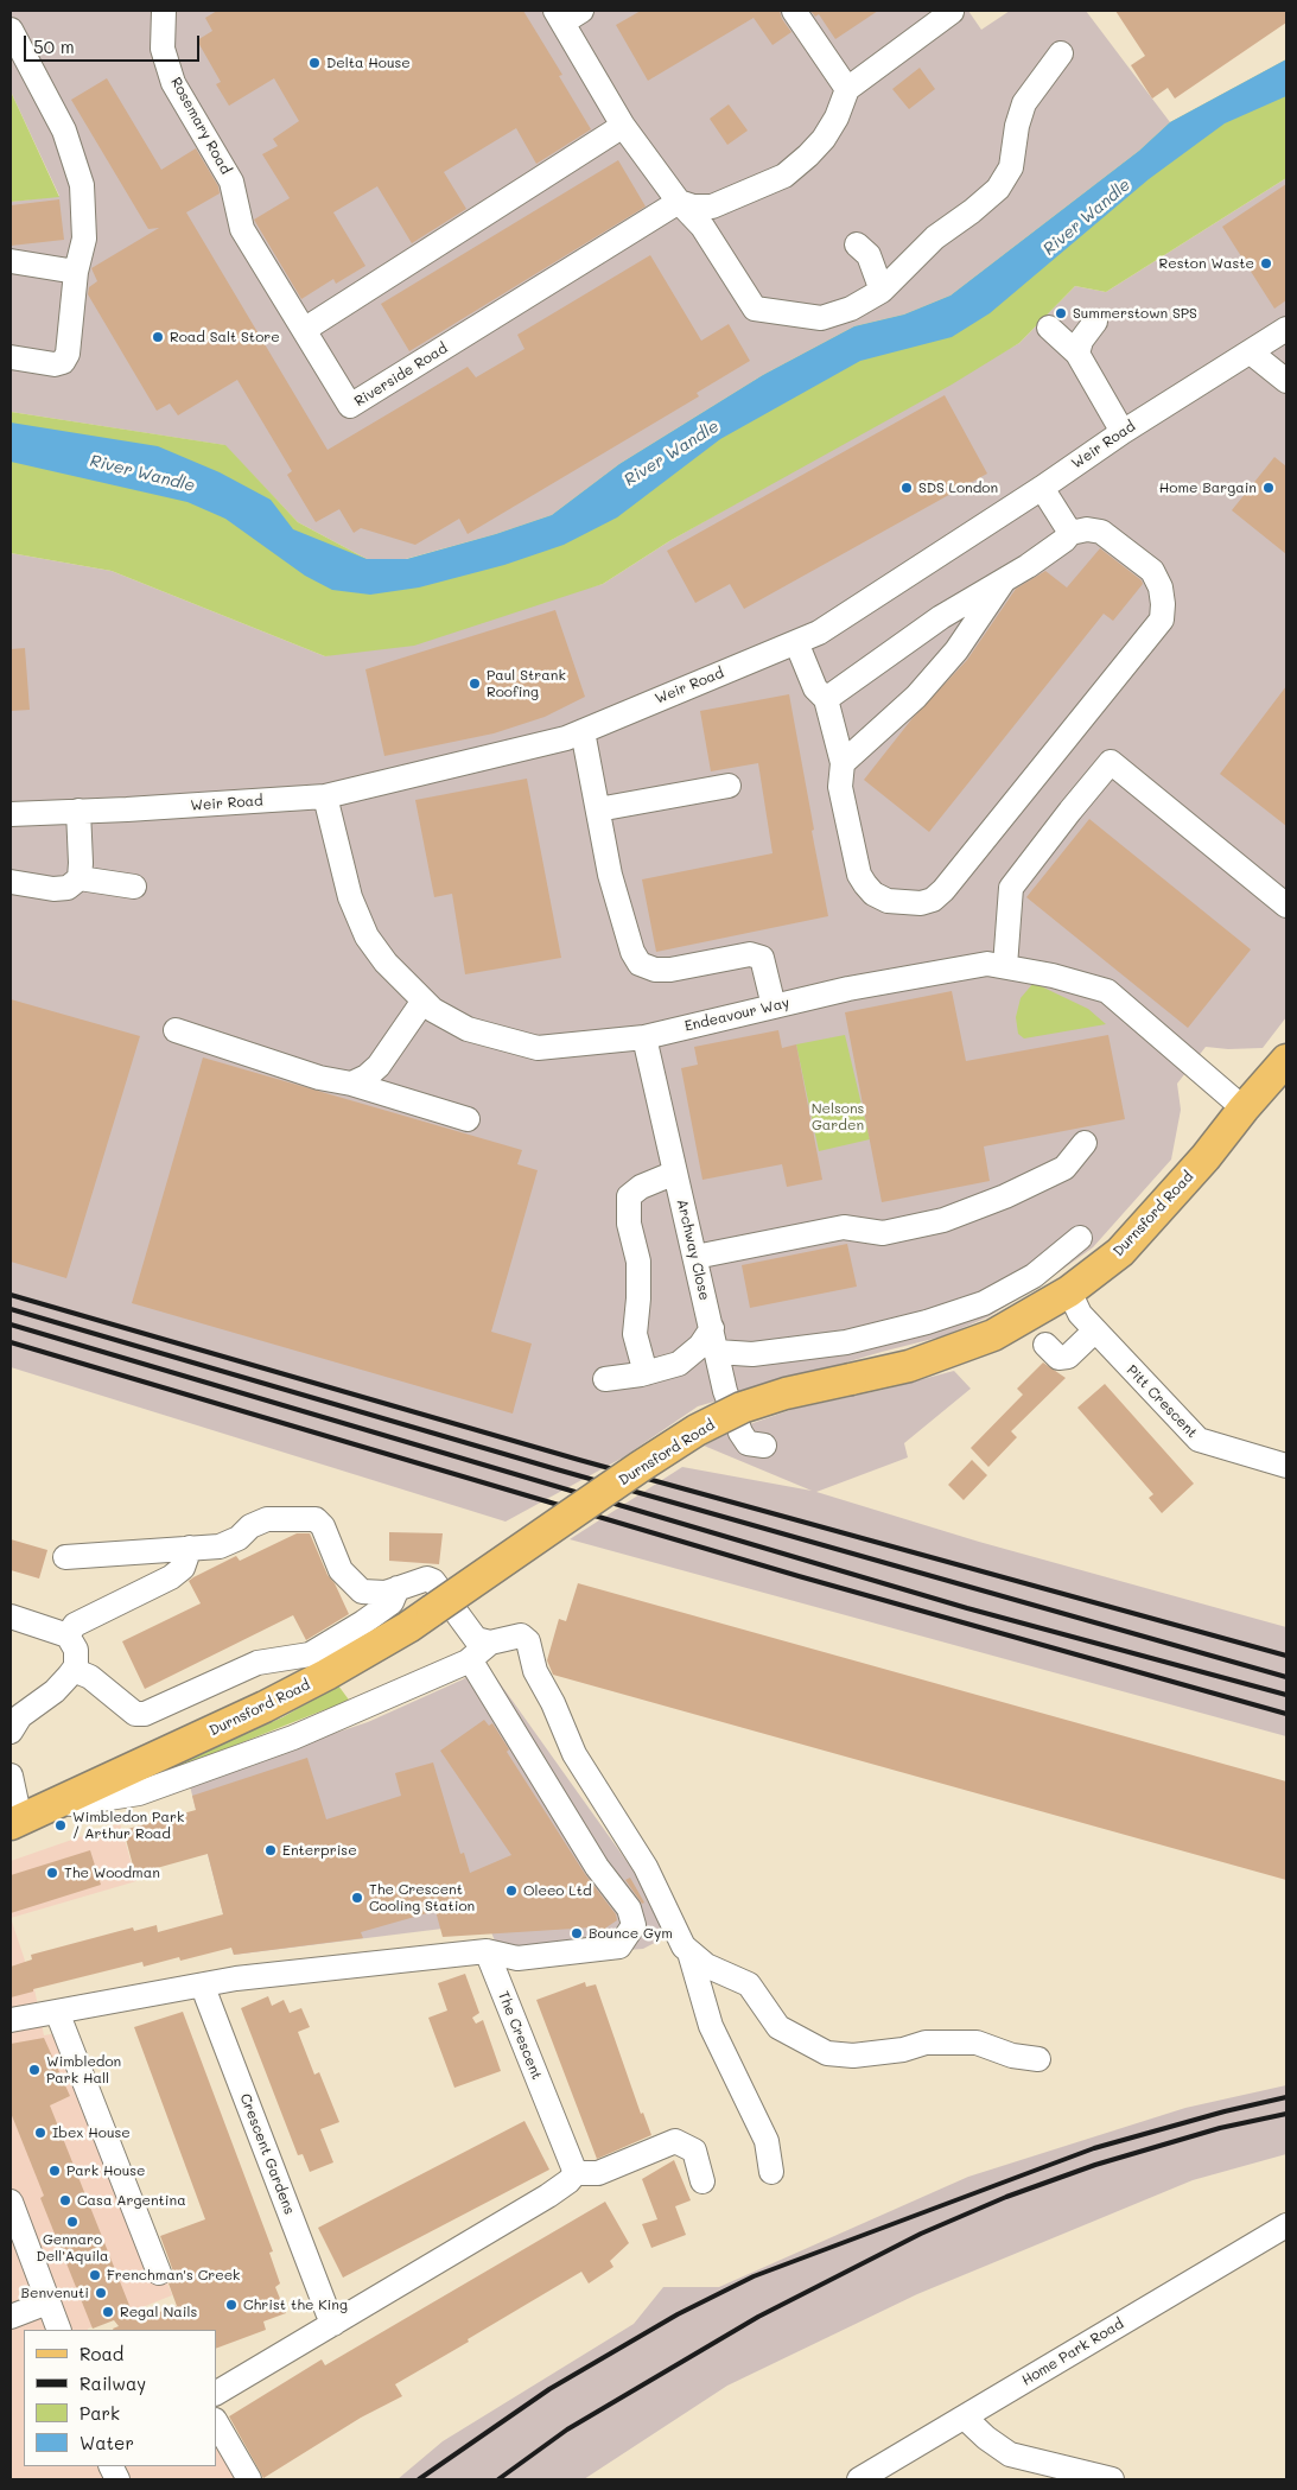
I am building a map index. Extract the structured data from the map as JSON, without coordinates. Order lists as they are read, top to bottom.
{
  "streets": {
    "main road": ["Durnsford Road"],
    "street": [
      "Rosemary Road",
      "Riverside Road",
      "Weir Road",
      "Endeavour Way",
      "Archway Close",
      "Pitt Crescent",
      "The Crescent",
      "Crescent Gardens",
      "Home Park Road"
    ]
  },
  "crossings": [
    ["Rosemary Road", "Riverside Road"],
    ["Weir Road", "Endeavour Way"],
    ["Endeavour Way", "Durnsford Road"],
    ["Endeavour Way", "Archway Close"],
    ["Durnsford Road", "Pitt Crescent"]
  ],
  "water": ["River Wandle"],
  "parks": ["Nelsons Garden"],
  "places": [
    "Delta House",
    "Reston Waste",
    "Summerstown SPS",
    "Road Salt Store",
    "SDS London",
    "Home Bargain",
    "Paul Strank Roofing",
    "Wimbledon Park / Arthur Road",
    "Enterprise",
    "The Woodman",
    "Oleeo Ltd",
    "The Crescent Cooling Station",
    "Bounce Gym",
    "Wimbledon Park Hall",
    "Ibex House",
    "Park House",
    "Casa Argentina",
    "Gennaro Dell'Aquila",
    "Frenchman's Creek",
    "Benvenuti",
    "Christ the King",
    "Regal Nails"
  ],
  "legend": [
    "Road",
    "Railway",
    "Park",
    "Water"
  ],
  "scale_bar": "50 m"
}
